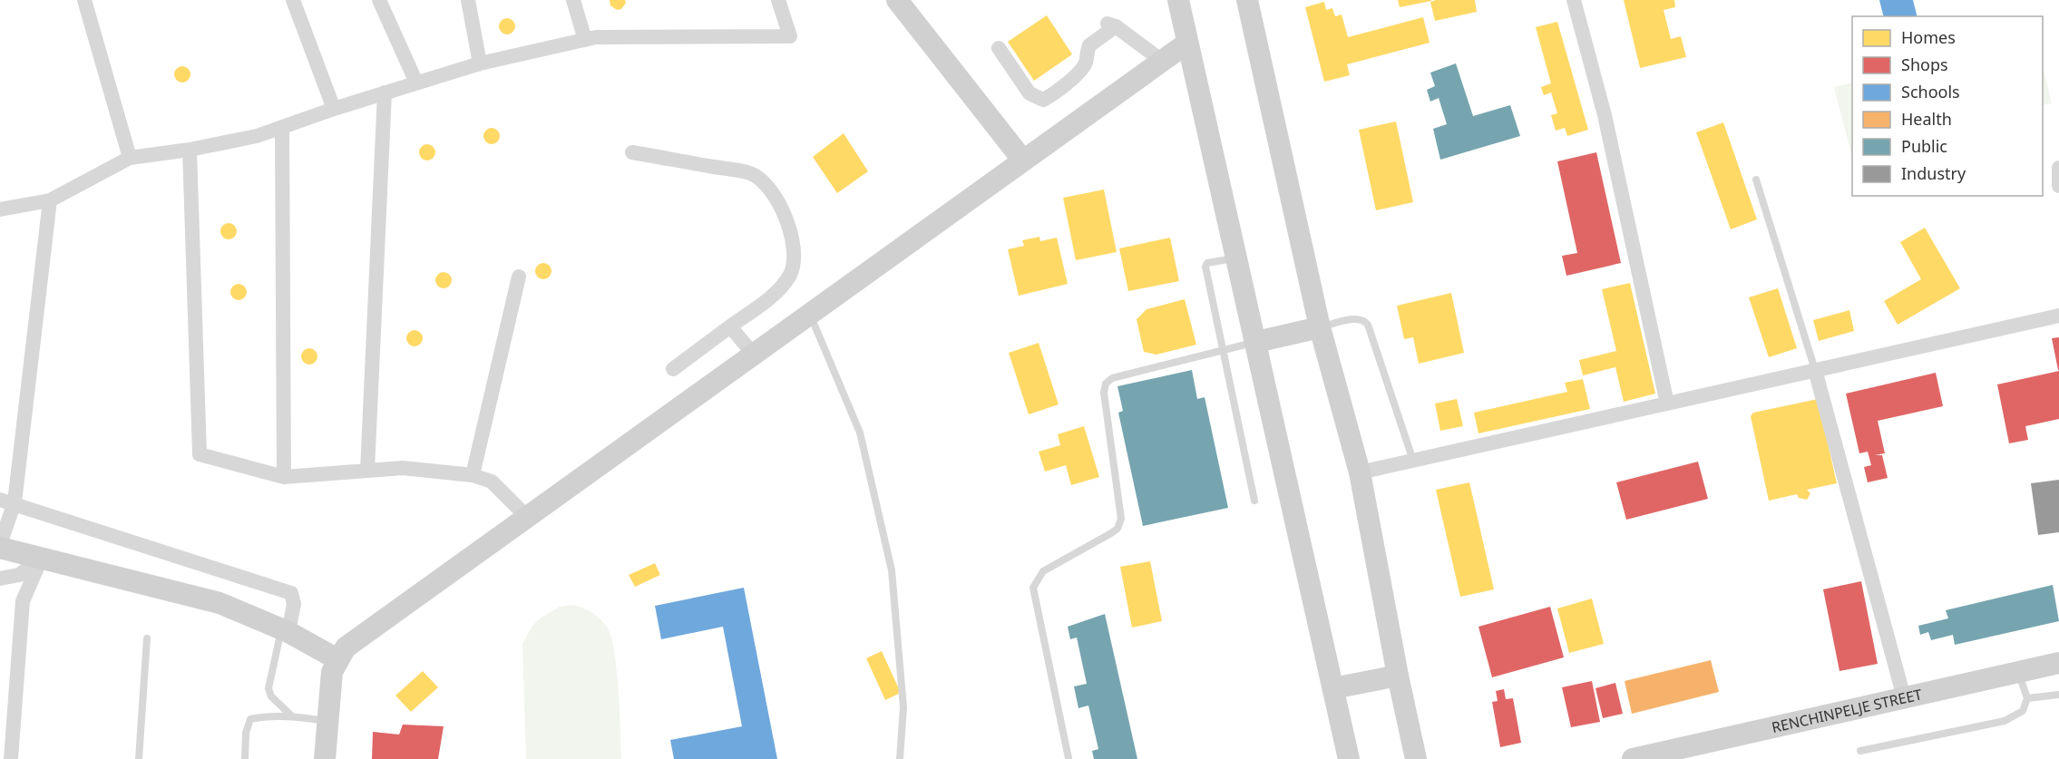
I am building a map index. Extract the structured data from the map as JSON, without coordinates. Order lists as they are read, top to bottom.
{
  "streets": {
    "street": ["RENCHINPELJE STREET"]
  },
  "legend": [
    "Homes",
    "Shops",
    "Schools",
    "Health",
    "Public",
    "Industry"
  ]
}
